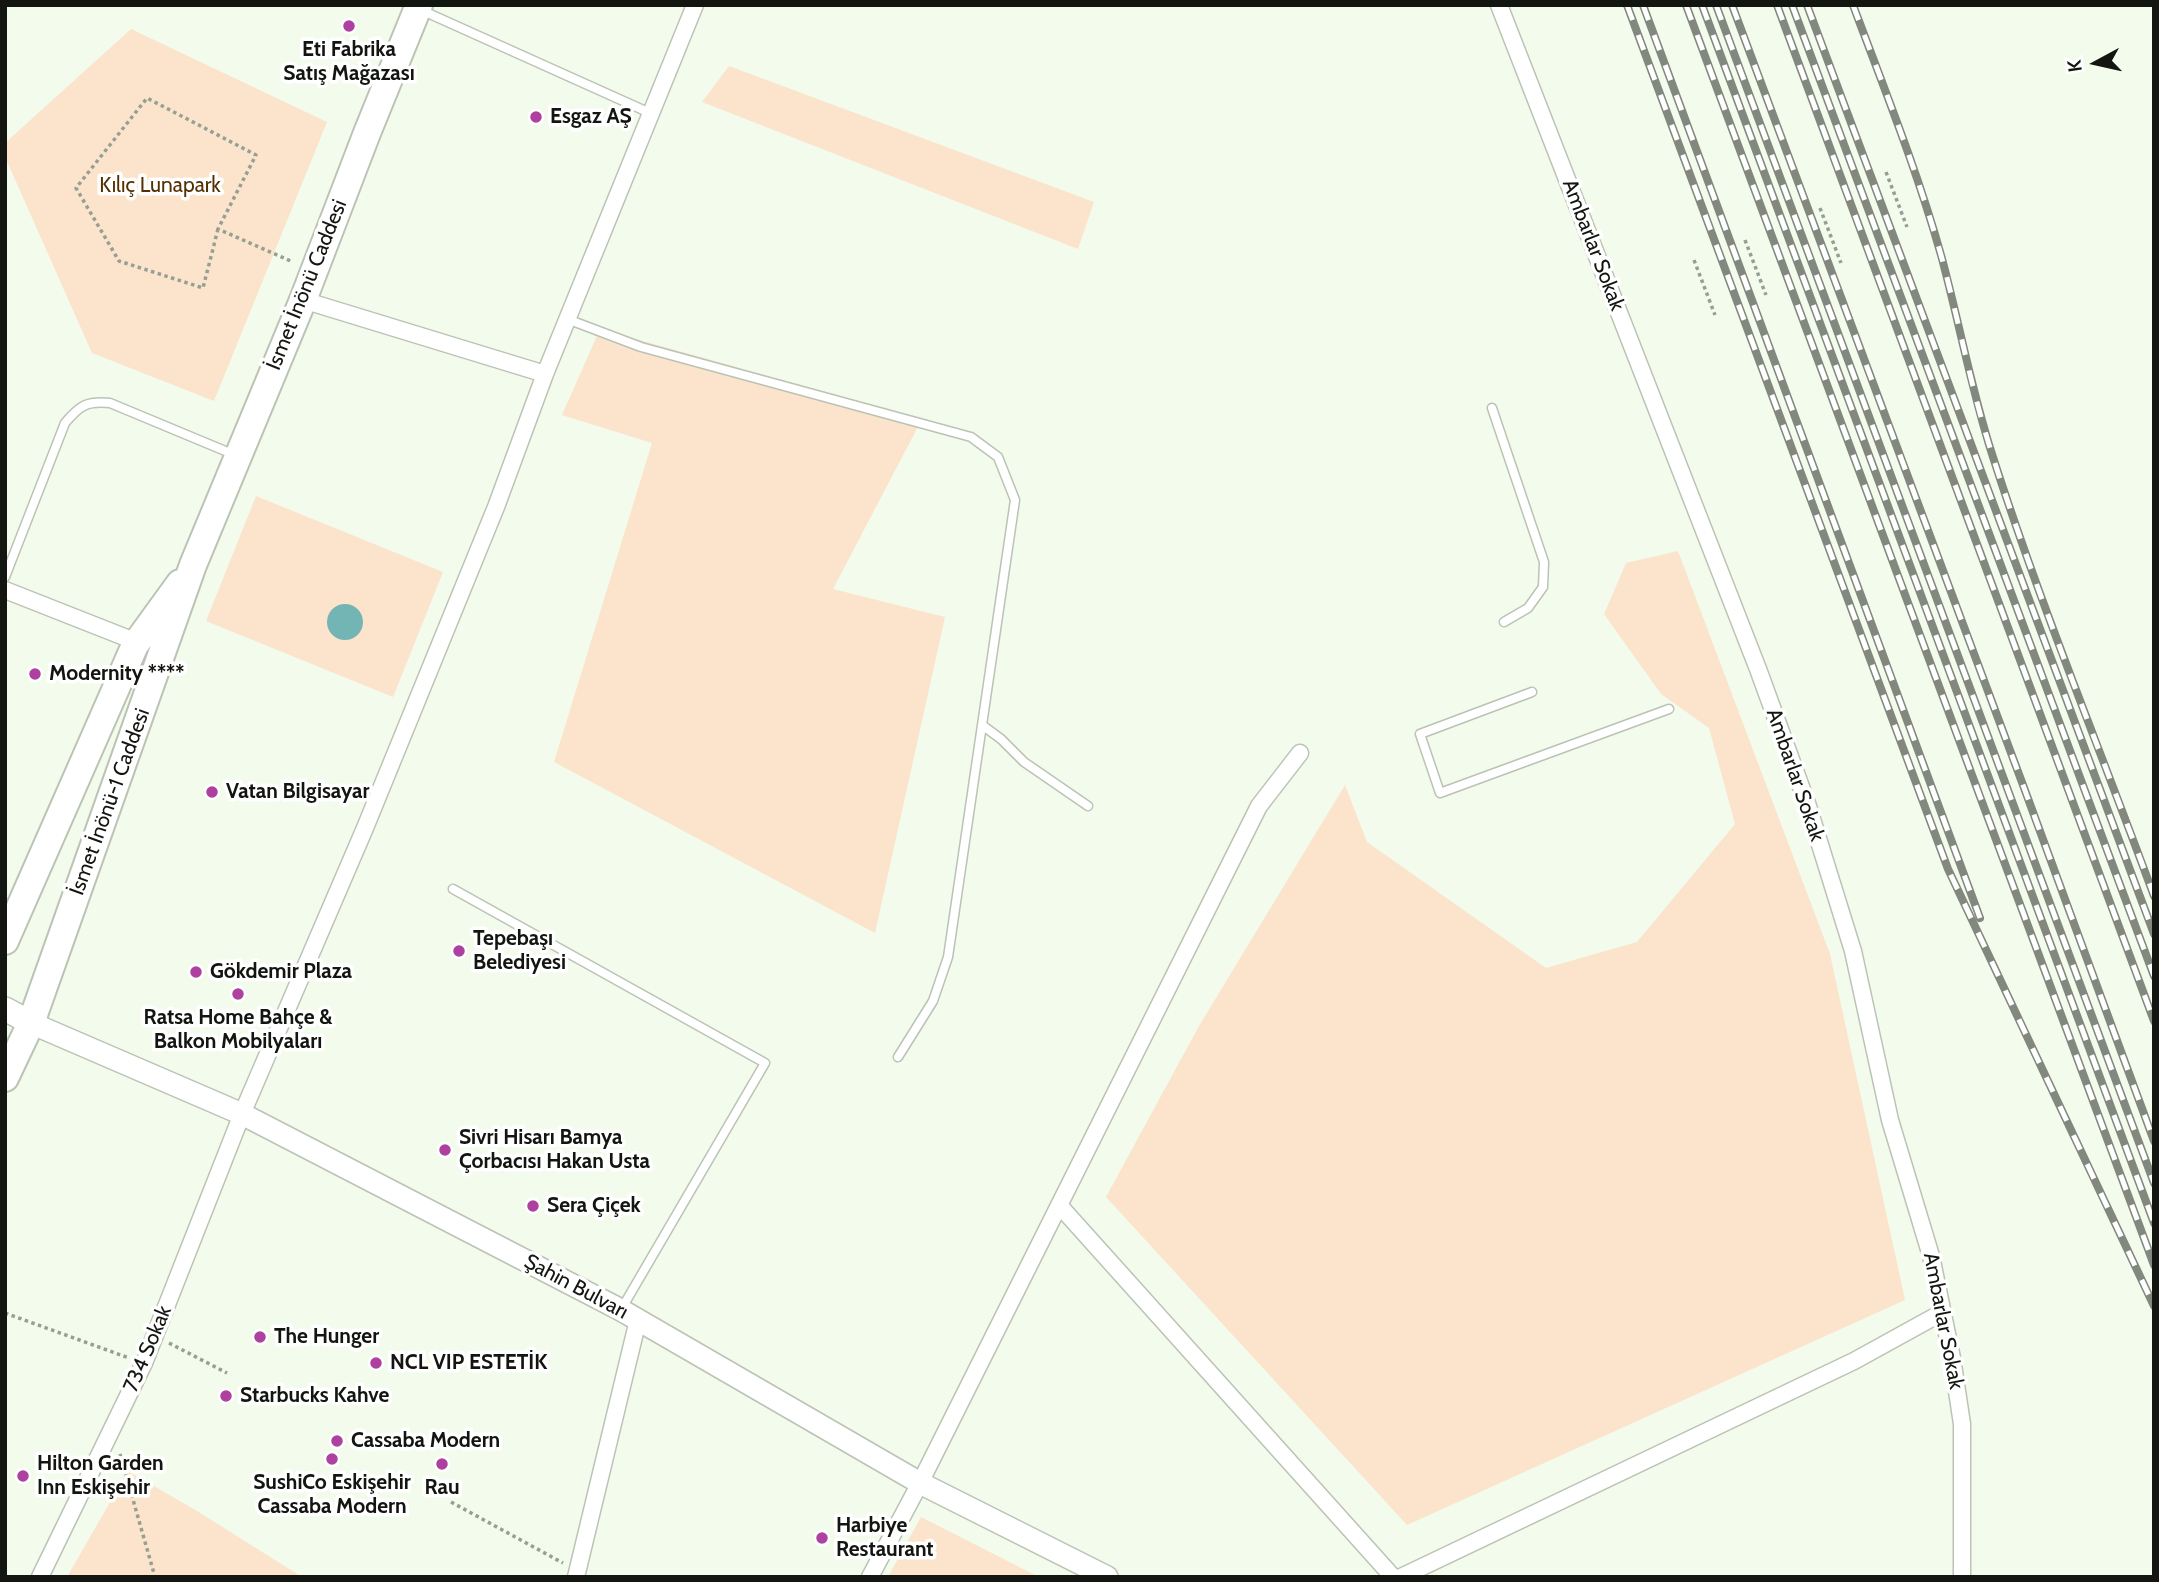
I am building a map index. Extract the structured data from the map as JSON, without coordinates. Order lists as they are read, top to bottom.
{
  "streets": {
    "main road": ["İsmet İnönü Caddesi", "İsmet İnönü-1 Caddesi"],
    "street": ["Ambarlar Sokak", "Şahin Bulvarı", "734 Sokak"]
  },
  "crossings": [
    ["İsmet İnönü Caddesi", "İsmet İnönü-1 Caddesi"],
    ["İsmet İnönü-1 Caddesi", "Şahin Bulvarı"],
    ["Şahin Bulvarı", "734 Sokak"]
  ],
  "parks": ["Kılıç Lunapark"],
  "places": [
    "Eti Fabrika Satış Mağazası",
    "Esgaz AŞ",
    "Modernity ****",
    "Vatan Bilgisayar",
    "Tepebaşı Belediyesi",
    "Gökdemir Plaza",
    "Ratsa Home Bahçe & Balkon Mobilyaları",
    "Sivri Hisarı Bamya Çorbacısı Hakan Usta",
    "Sera Çiçek",
    "The Hunger",
    "NCL VIP ESTETİK",
    "Starbucks Kahve",
    "Cassaba Modern",
    "SushiCo Eskişehir Cassaba Modern",
    "Rau",
    "Hilton Garden Inn Eskişehir",
    "Harbiye Restaurant"
  ],
  "north": "left"
}
